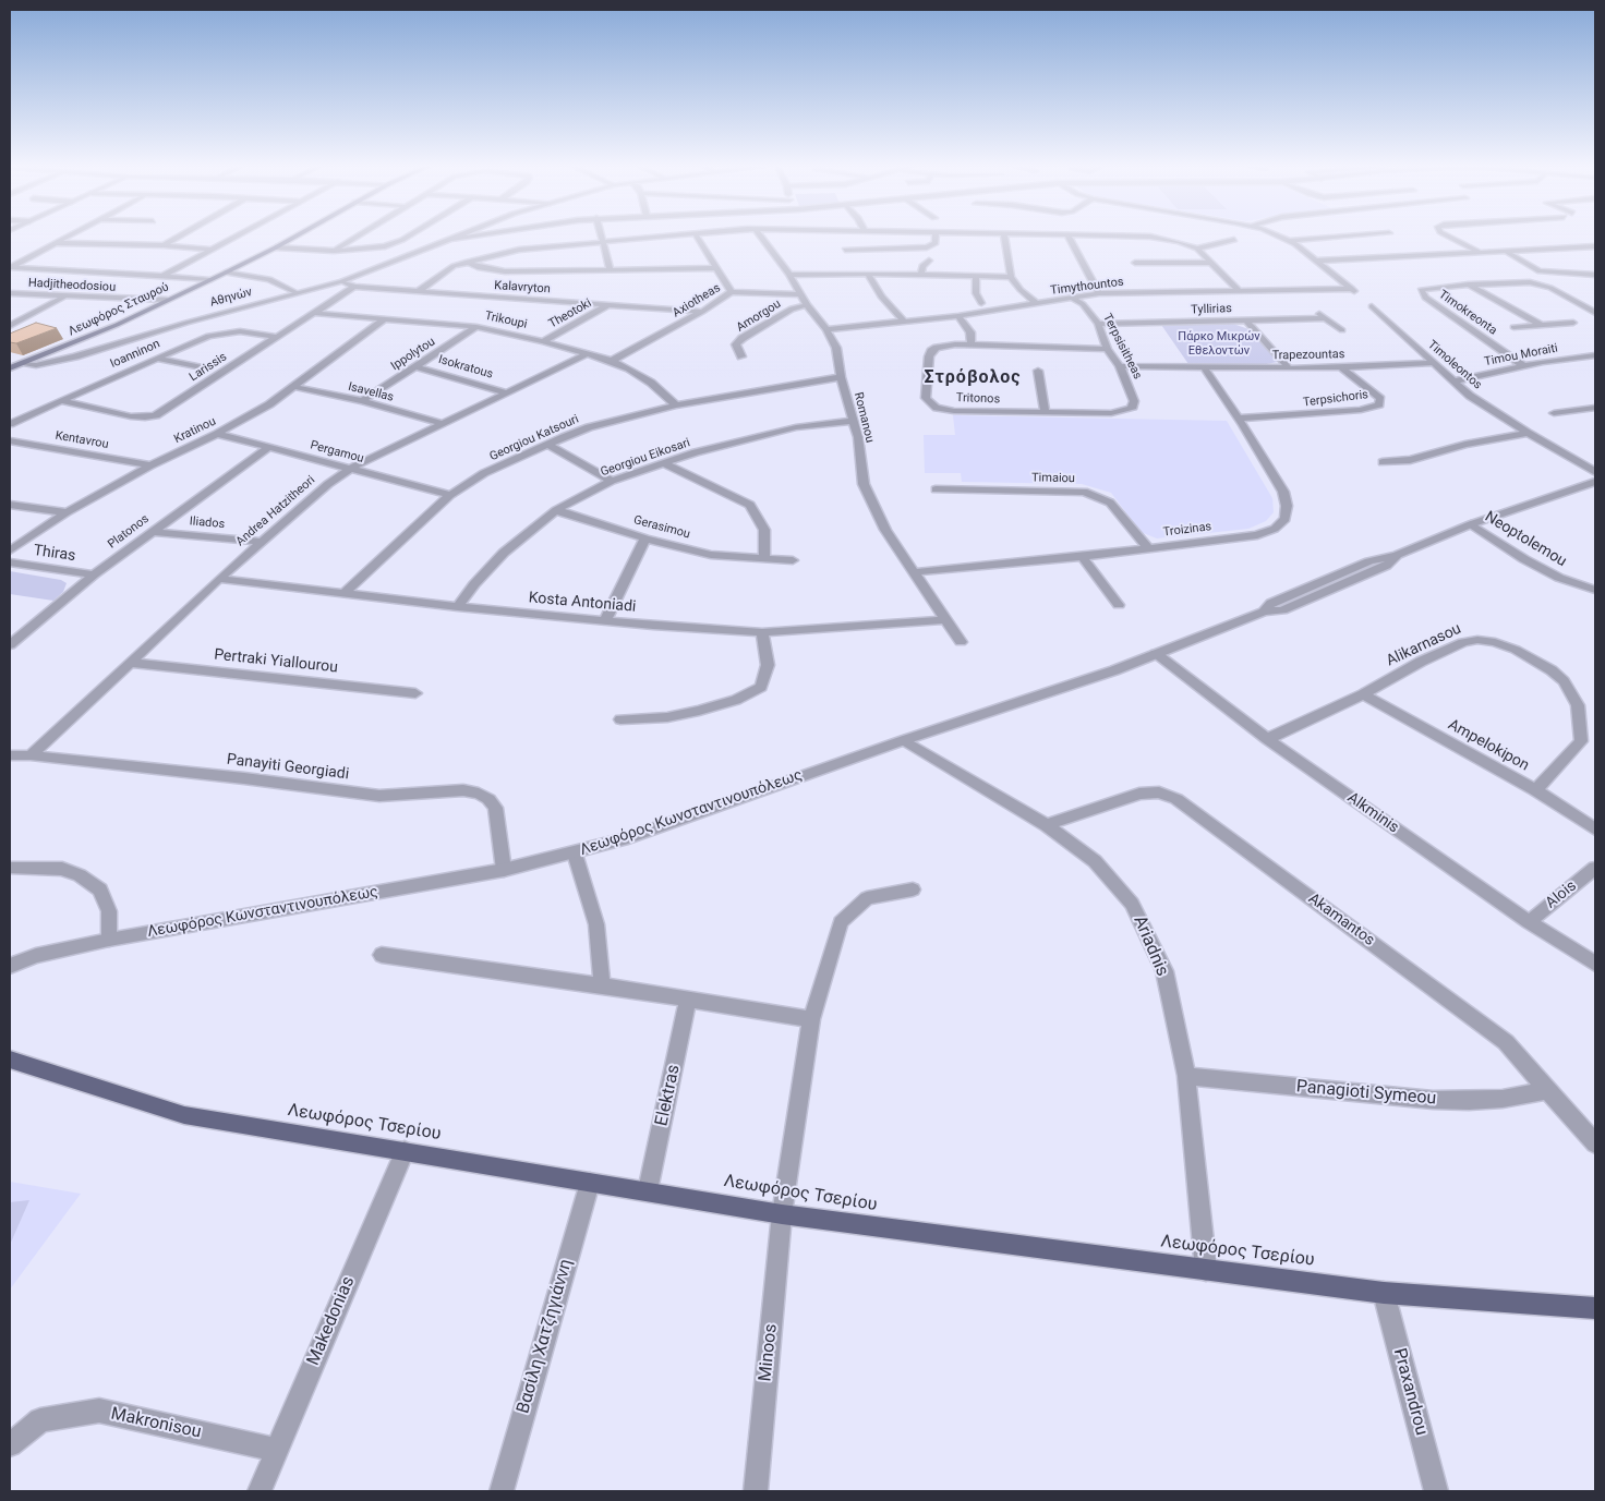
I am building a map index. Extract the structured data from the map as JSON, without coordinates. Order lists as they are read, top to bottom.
{
  "streets": {
    "main road": ["Αθηνών", "Λεωφόρος Σταυρού", "Λεωφόρος Τσερίου"],
    "street": [
      "Hadjitheodosiou",
      "Timythountos",
      "Kalavryton",
      "Axiotheas",
      "Tyllirias",
      "Timokreonta",
      "Theotoki",
      "Amorgou",
      "Trikoupi",
      "Terpsisitheas",
      "Ioanninon",
      "Ippolytou",
      "Trapezountas",
      "Timou Moraiti",
      "Timoleontos",
      "Larissis",
      "Isokratous",
      "Isavellas",
      "Tritonos",
      "Terpsichoris",
      "Romanou",
      "Kratinou",
      "Georgiou Katsouri",
      "Kentavrou",
      "Pergamou",
      "Georgiou Eikosari",
      "Timaiou",
      "Andrea Hatzitheori",
      "Iliados",
      "Gerasimou",
      "Troizinas",
      "Platonos",
      "Neoptolemou",
      "Thiras",
      "Kosta Antoniadi",
      "Alikarnasou",
      "Pertraki Yiallourou",
      "Ampelokipon",
      "Panayiti Georgiadi",
      "Λεωφόρος Κωνσταντινουπόλεως",
      "Alkminis",
      "Alois",
      "Akamantos",
      "Ariadnis",
      "Panagioti Symeou",
      "Elektras",
      "Makedonias",
      "Βασίλη Χατζηγιάννη",
      "Minoos",
      "Praxandrou",
      "Makronisou"
    ]
  },
  "crossings": [
    ["Hadjitheodosiou", "Λεωφόρος Σταυρού"],
    ["Timythountos", "Terpsisitheas"],
    ["Timythountos", "Romanou"],
    ["Kalavryton", "Αθηνών"],
    ["Kalavryton", "Axiotheas"],
    ["Kalavryton", "Theotoki"],
    ["Kalavryton", "Larissis"],
    ["Αθηνών", "Λεωφόρος Σταυρού"],
    ["Axiotheas", "Amorgou"],
    ["Axiotheas", "Trikoupi"],
    ["Tyllirias", "Terpsisitheas"],
    ["Timokreonta", "Timou Moraiti"],
    ["Theotoki", "Trikoupi"],
    ["Amorgou", "Romanou"],
    ["Trikoupi", "Ippolytou"],
    ["Trikoupi", "Larissis"],
    ["Trikoupi", "Kratinou"],
    ["Trikoupi", "Georgiou Katsouri"],
    ["Trikoupi", "Andrea Hatzitheori"],
    ["Terpsisitheas", "Trapezountas"],
    ["Terpsisitheas", "Tritonos"],
    ["Ioanninon", "Larissis"],
    ["Ippolytou", "Isokratous"],
    ["Ippolytou", "Isavellas"],
    ["Trapezountas", "Timoleontos"],
    ["Trapezountas", "Terpsichoris"],
    ["Trapezountas", "Troizinas"],
    ["Timou Moraiti", "Timoleontos"],
    ["Isokratous", "Andrea Hatzitheori"],
    ["Isavellas", "Kratinou"],
    ["Isavellas", "Andrea Hatzitheori"],
    ["Terpsichoris", "Troizinas"],
    ["Romanou", "Georgiou Katsouri"],
    ["Romanou", "Georgiou Eikosari"],
    ["Romanou", "Troizinas"],
    ["Romanou", "Kosta Antoniadi"],
    ["Kratinou", "Kentavrou"],
    ["Kratinou", "Pergamou"],
    ["Georgiou Katsouri", "Pergamou"],
    ["Georgiou Katsouri", "Kosta Antoniadi"],
    ["Pergamou", "Andrea Hatzitheori"],
    ["Pergamou", "Platonos"],
    ["Georgiou Eikosari", "Gerasimou"],
    ["Georgiou Eikosari", "Kosta Antoniadi"],
    ["Timaiou", "Troizinas"],
    ["Andrea Hatzitheori", "Iliados"],
    ["Andrea Hatzitheori", "Kosta Antoniadi"],
    ["Andrea Hatzitheori", "Pertraki Yiallourou"],
    ["Andrea Hatzitheori", "Panayiti Georgiadi"],
    ["Iliados", "Platonos"],
    ["Platonos", "Thiras"],
    ["Neoptolemou", "Λεωφόρος Κωνσταντινουπόλεως"],
    ["Alikarnasou", "Ampelokipon"],
    ["Alikarnasou", "Alkminis"],
    ["Panayiti Georgiadi", "Λεωφόρος Κωνσταντινουπόλεως"],
    ["Λεωφόρος Κωνσταντινουπόλεως", "Alkminis"],
    ["Λεωφόρος Κωνσταντινουπόλεως", "Ariadnis"],
    ["Alkminis", "Alois"],
    ["Akamantos", "Ariadnis"],
    ["Akamantos", "Panagioti Symeou"],
    ["Ariadnis", "Panagioti Symeou"],
    ["Ariadnis", "Λεωφόρος Τσερίου"],
    ["Elektras", "Λεωφόρος Τσερίου"],
    ["Λεωφόρος Τσερίου", "Makedonias"],
    ["Λεωφόρος Τσερίου", "Βασίλη Χατζηγιάννη"],
    ["Λεωφόρος Τσερίου", "Minoos"],
    ["Λεωφόρος Τσερίου", "Praxandrou"],
    ["Makedonias", "Makronisou"]
  ],
  "districts": ["Στρόβολος"],
  "parks": ["Πάρκο Μικρών Εθελοντών"]
}
